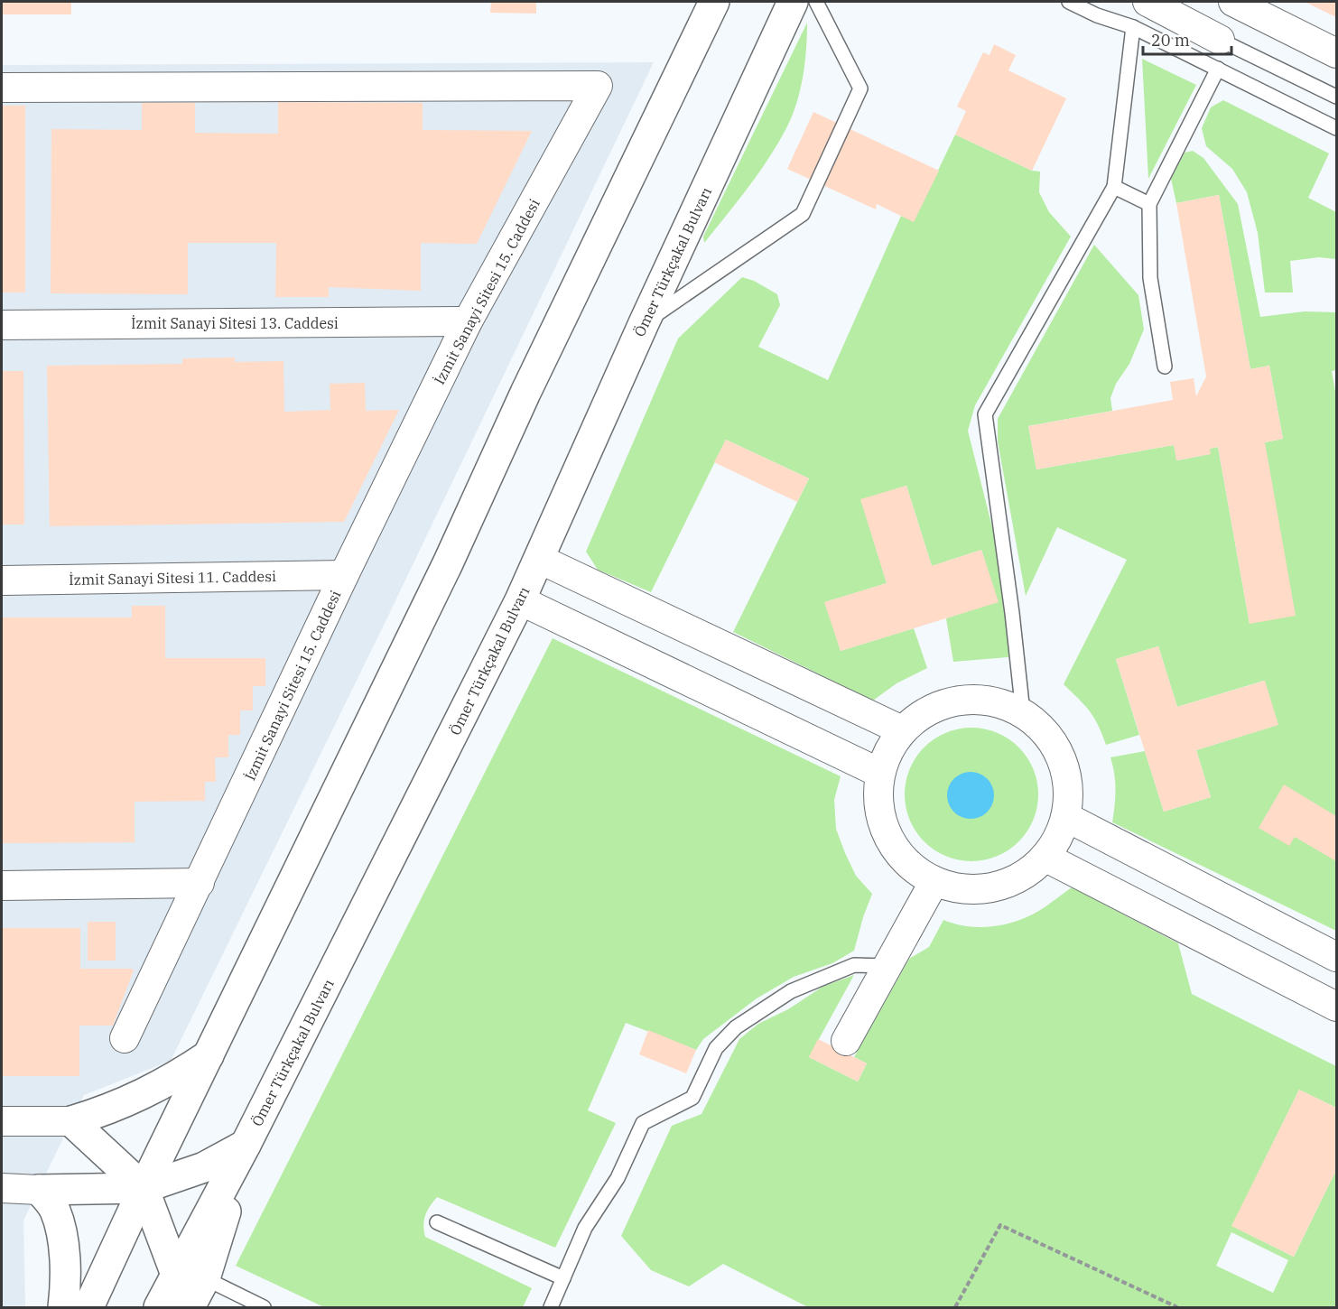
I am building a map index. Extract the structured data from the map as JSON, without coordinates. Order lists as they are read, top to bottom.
{
  "streets": {
    "main road": ["Ömer Türkçakal Bulvarı"],
    "street": ["İzmit Sanayi Sitesi 15. Caddesi", "İzmit Sanayi Sitesi 13. Caddesi", "İzmit Sanayi Sitesi 11. Caddesi"]
  },
  "crossings": [
    ["İzmit Sanayi Sitesi 15. Caddesi", "İzmit Sanayi Sitesi 13. Caddesi"],
    ["İzmit Sanayi Sitesi 15. Caddesi", "İzmit Sanayi Sitesi 11. Caddesi"]
  ],
  "scale_bar": "20 m"
}
